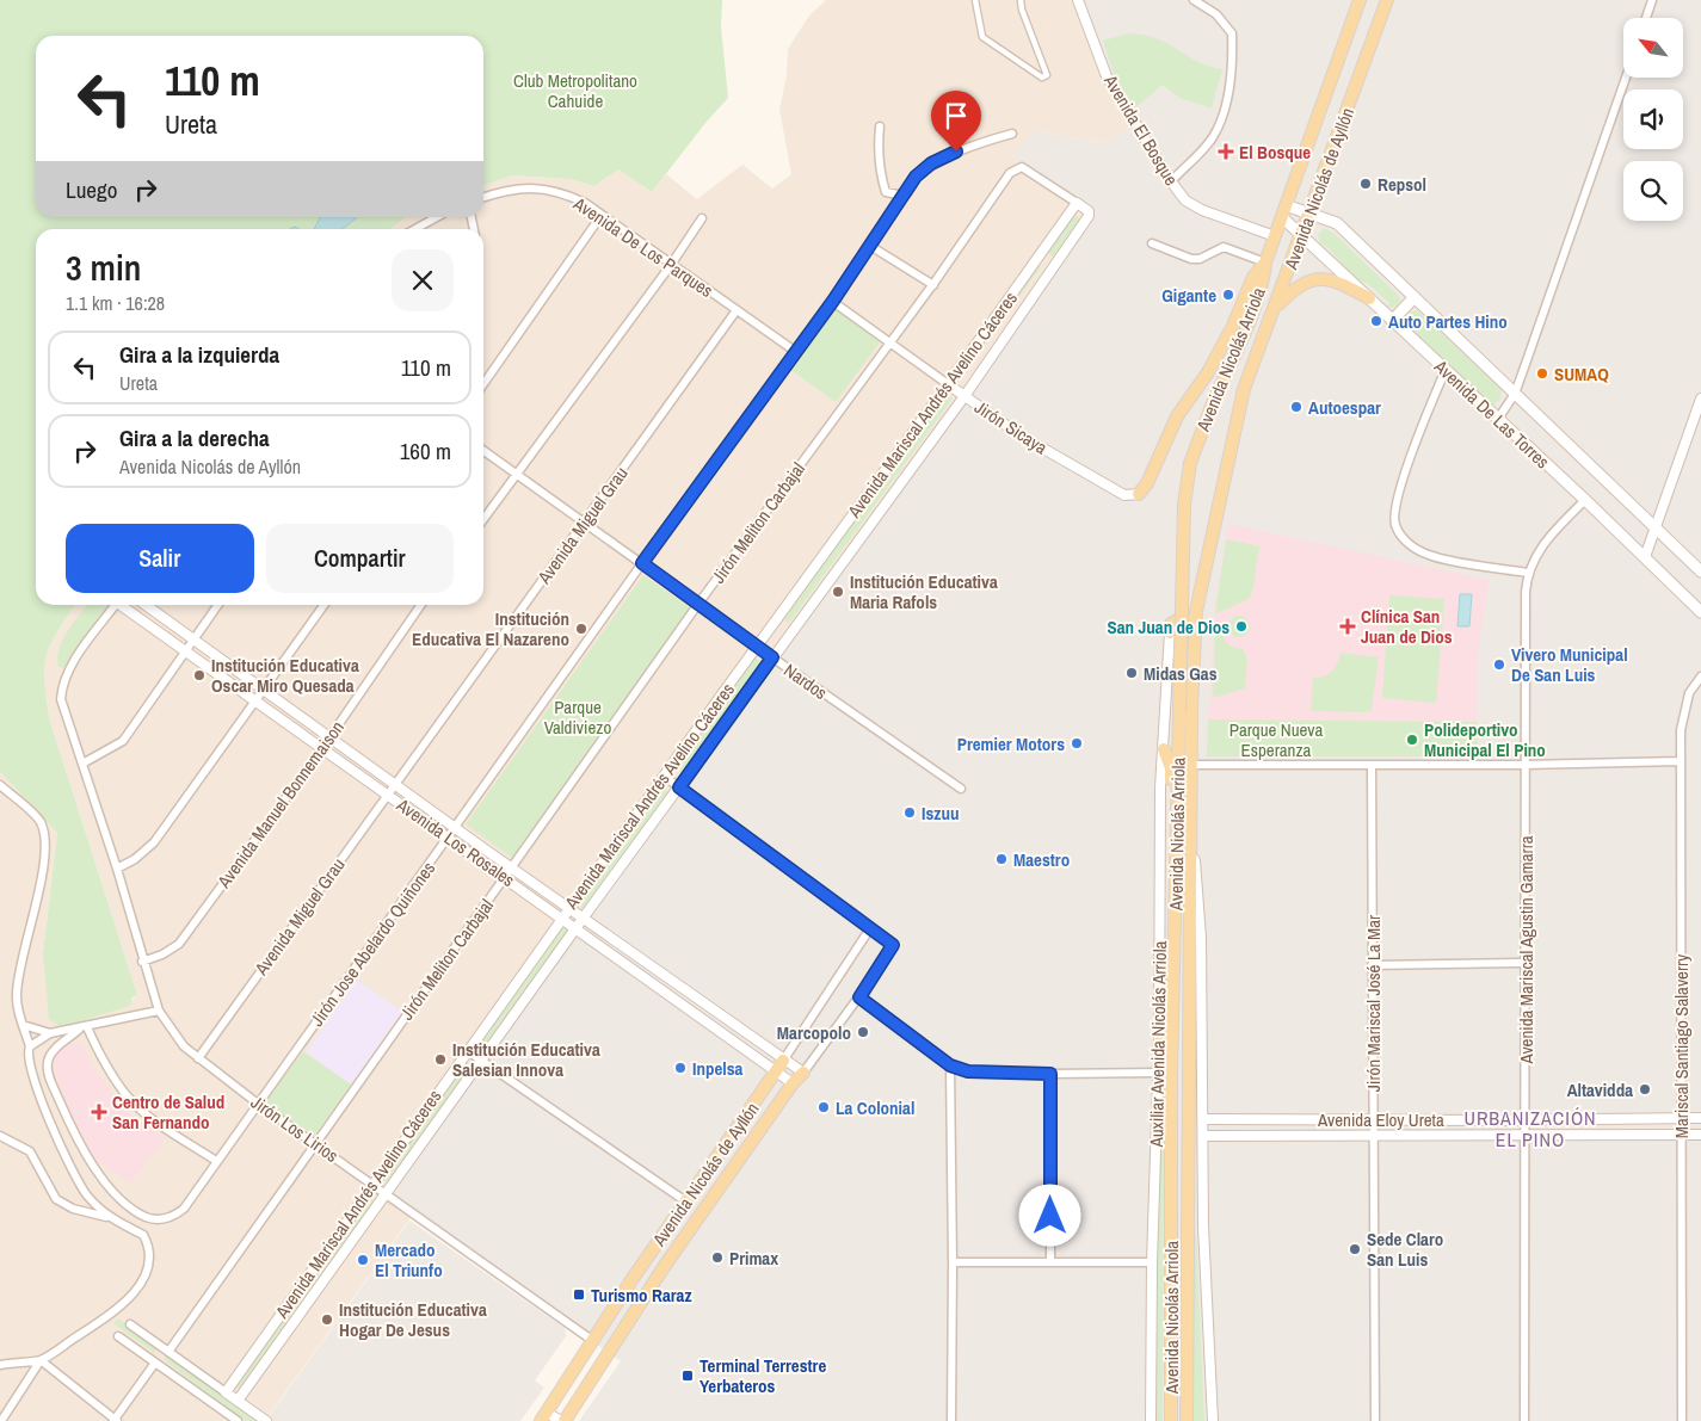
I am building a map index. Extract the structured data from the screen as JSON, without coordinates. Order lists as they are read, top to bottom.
{
  "streets": {
    "main road": ["Avenida Nicolás de Ayllón", "Avenida Nicolás Arriola", "Avenida De Las Torres"],
    "street": [
      "Avenida El Bosque",
      "Avenida De Los Parques",
      "Avenida Mariscal Andrés Avelino Cáceres",
      "Jirón Sicaya",
      "Jirón Meliton Carbajal",
      "Avenida Miguel Grau",
      "Nardos",
      "Avenida Manuel Bonnemaison",
      "Avenida Los Rosales",
      "Jirón Jose Abelardo Quiñones",
      "Avenida Mariscal Agustin Gamarra",
      "Jirón Mariscal José La Mar",
      "Auxiliar Avenida Nicolás Arriola",
      "Mariscal Santiago Salaverry",
      "Avenida Eloy Ureta",
      "Jirón Los Lirios"
    ]
  },
  "crossings": [
    ["Avenida El Bosque", "Avenida Nicolás de Ayllón"],
    ["Avenida Nicolás de Ayllón", "Avenida Nicolás Arriola"],
    ["Avenida Nicolás de Ayllón", "Avenida De Las Torres"],
    ["Avenida Nicolás de Ayllón", "Jirón Sicaya"],
    ["Avenida Nicolás de Ayllón", "Avenida Los Rosales"],
    ["Avenida Nicolás de Ayllón", "Jirón Los Lirios"],
    ["Avenida De Los Parques", "Avenida Miguel Grau"],
    ["Avenida De Los Parques", "Jirón Jose Abelardo Quiñones"],
    ["Avenida Mariscal Andrés Avelino Cáceres", "Jirón Sicaya"],
    ["Avenida Mariscal Andrés Avelino Cáceres", "Jirón Meliton Carbajal"],
    ["Avenida Mariscal Andrés Avelino Cáceres", "Nardos"],
    ["Avenida Mariscal Andrés Avelino Cáceres", "Avenida Los Rosales"],
    ["Avenida Mariscal Andrés Avelino Cáceres", "Jirón Los Lirios"],
    ["Avenida De Las Torres", "Avenida Mariscal Agustin Gamarra"],
    ["Jirón Sicaya", "Jirón Meliton Carbajal"],
    ["Jirón Sicaya", "Jirón Jose Abelardo Quiñones"],
    ["Jirón Meliton Carbajal", "Nardos"],
    ["Jirón Meliton Carbajal", "Avenida Los Rosales"],
    ["Jirón Meliton Carbajal", "Jirón Los Lirios"],
    ["Avenida Miguel Grau", "Nardos"],
    ["Avenida Miguel Grau", "Avenida Los Rosales"],
    ["Avenida Miguel Grau", "Jirón Los Lirios"],
    ["Nardos", "Jirón Jose Abelardo Quiñones"],
    ["Avenida Manuel Bonnemaison", "Avenida Los Rosales"],
    ["Avenida Manuel Bonnemaison", "Jirón Los Lirios"],
    ["Avenida Los Rosales", "Jirón Jose Abelardo Quiñones"],
    ["Jirón Jose Abelardo Quiñones", "Jirón Los Lirios"],
    ["Avenida Mariscal Agustin Gamarra", "Avenida Eloy Ureta"],
    ["Jirón Mariscal José La Mar", "Avenida Eloy Ureta"],
    ["Mariscal Santiago Salaverry", "Avenida Eloy Ureta"]
  ],
  "districts": ["URBANIZACIÓN EL PINO"],
  "parks": ["Club Metropolitano Cahuide", "Parque Valdiviezo", "Parque Nueva Esperanza"],
  "places": {
    "health": ["El Bosque", "Clínica San Juan de Dios", "Centro de Salud San Fernando"],
    "other": [
      "Repsol",
      "Gigante",
      "Auto Partes Hino",
      "SUMAQ",
      "Autoespar",
      "Institución Educativa Maria Rafols",
      "San Juan de Dios",
      "Institución Educativa El Nazareno",
      "Vivero Municipal De San Luis",
      "Midas Gas",
      "Institución Educativa Oscar Miro Quesada",
      "Polideportivo Municipal El Pino",
      "Premier Motors",
      "Iszuu",
      "Maestro",
      "Marcopolo",
      "Institución Educativa Salesian Innova",
      "Inpelsa",
      "Altavidda",
      "La Colonial",
      "Sede Claro San Luis",
      "Primax",
      "Mercado El Triunfo",
      "Institución Educativa Hogar De Jesus"
    ],
    "transit": ["Turismo Raraz", "Terminal Terrestre Yerbateros"]
  },
  "north": "top left",
  "page": {
    "turn": ["110 m", "Ureta"],
    "then": "Luego",
    "heading": ["3 min", "1.1 km · 16:28"],
    "list": [
      {
        "name": "Gira a la izquierda",
        "note": "Ureta",
        "value": "110 m"
      },
      {
        "name": "Gira a la derecha",
        "note": "Avenida Nicolás de Ayllón",
        "value": "160 m"
      }
    ],
    "buttons": ["Salir", "Compartir"]
  }
}
